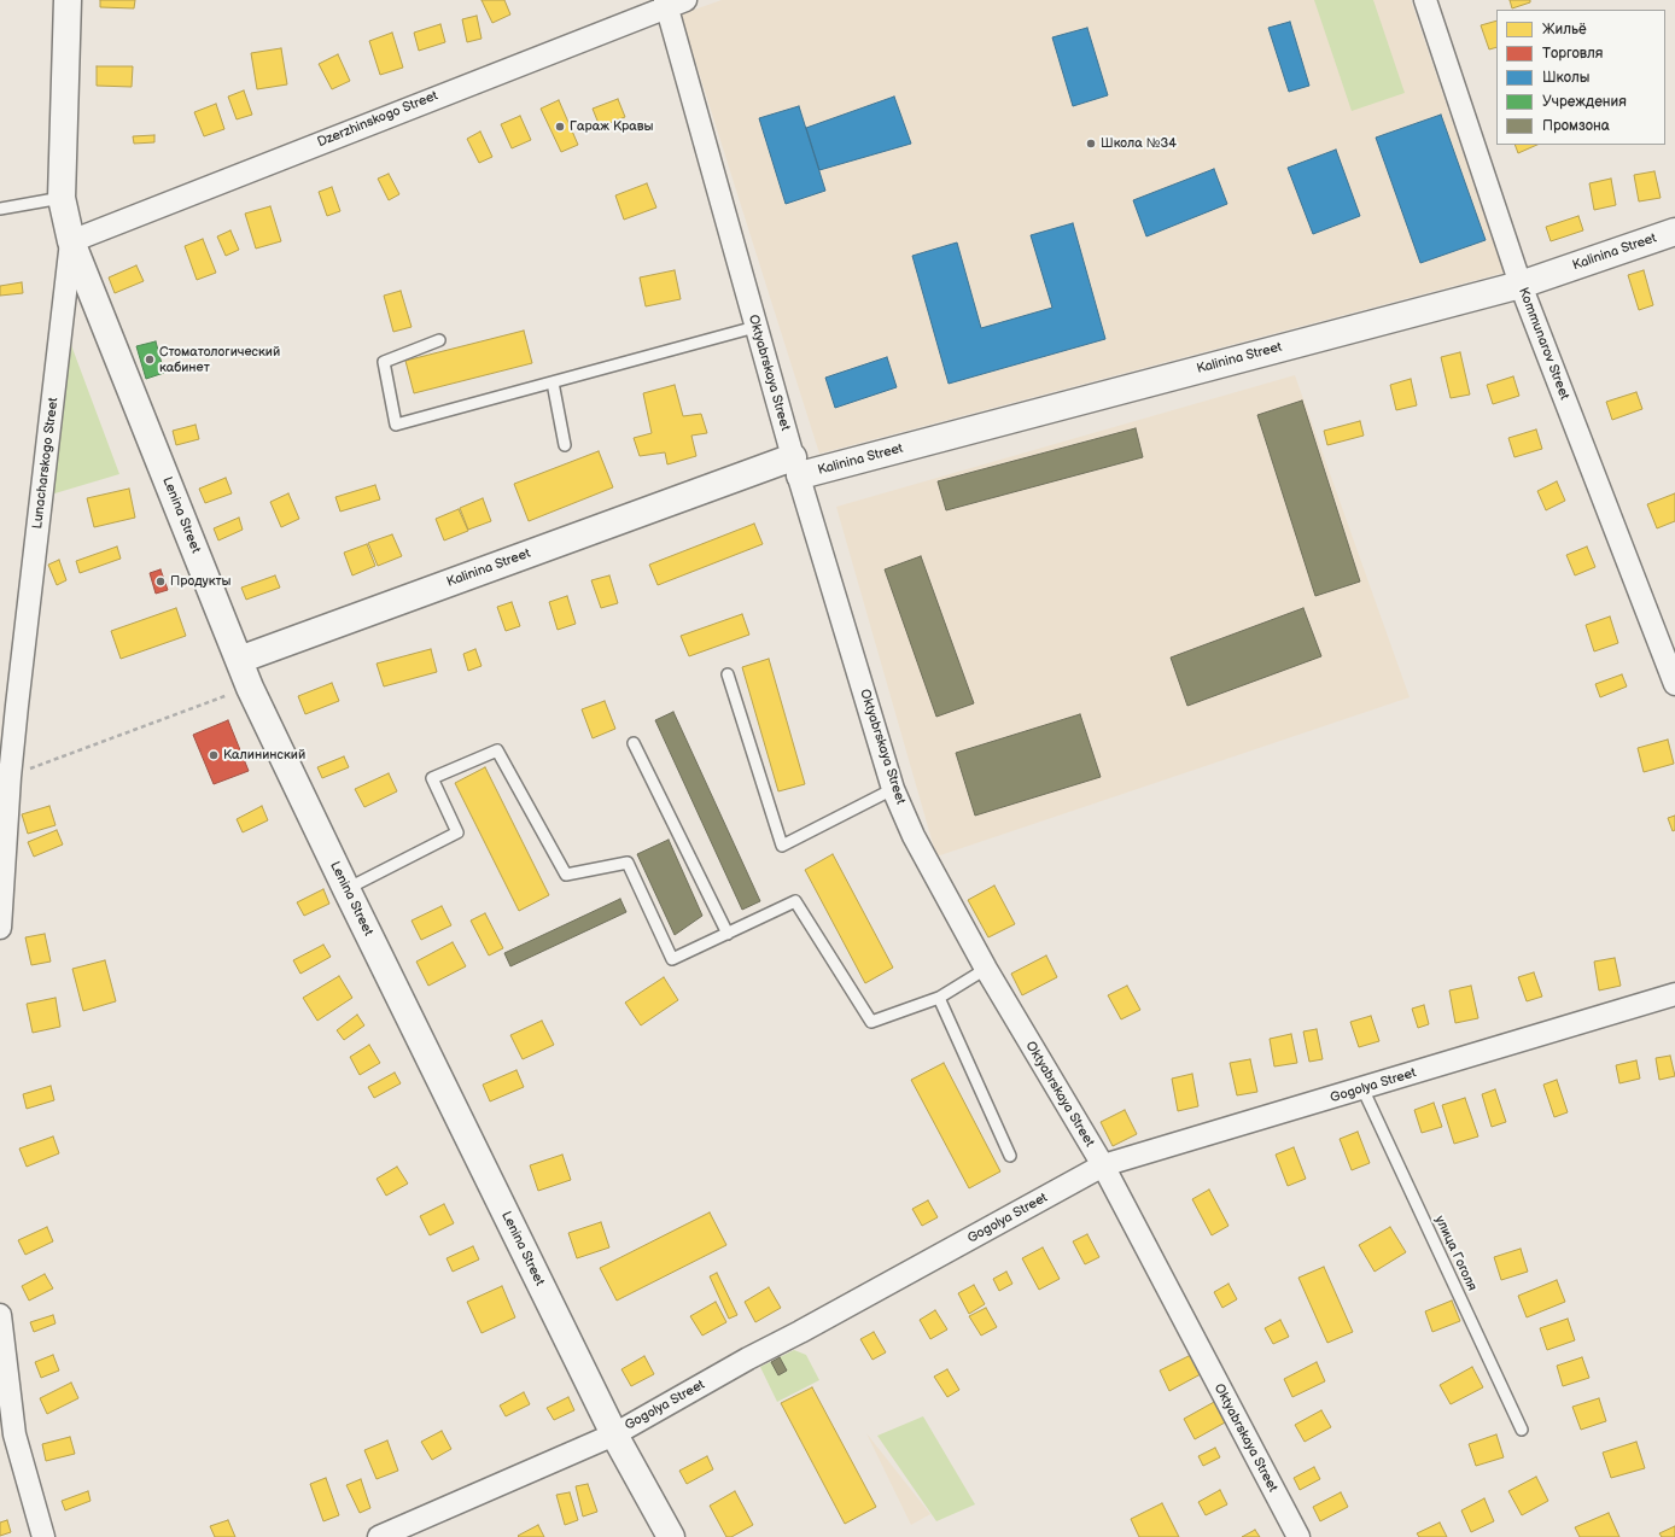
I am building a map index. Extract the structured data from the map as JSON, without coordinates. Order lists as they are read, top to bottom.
{
  "streets": {
    "street": [
      "Dzerzhinskogo Street",
      "Kalinina Street",
      "Kommunarov Street",
      "Oktyabrskaya Street",
      "Lunacharskogo Street",
      "Lenina Street",
      "Gogolya Street"
    ],
    "lane": ["улица Гоголя"]
  },
  "crossings": [
    ["Dzerzhinskogo Street", "Oktyabrskaya Street"],
    ["Dzerzhinskogo Street", "Lunacharskogo Street"],
    ["Dzerzhinskogo Street", "Lenina Street"],
    ["Kalinina Street", "Kommunarov Street"],
    ["Kalinina Street", "Oktyabrskaya Street"],
    ["Kalinina Street", "Lenina Street"],
    ["Oktyabrskaya Street", "Gogolya Street"],
    ["Lunacharskogo Street", "Lenina Street"],
    ["Lenina Street", "Gogolya Street"],
    ["Gogolya Street", "улица Гоголя"]
  ],
  "places": [
    "Гараж Кравы",
    "Школа №34",
    "Стоматологический кабинет",
    "Продукты",
    "Калининский"
  ],
  "legend": [
    "Жильё",
    "Торговля",
    "Школы",
    "Учреждения",
    "Промзона"
  ]
}
